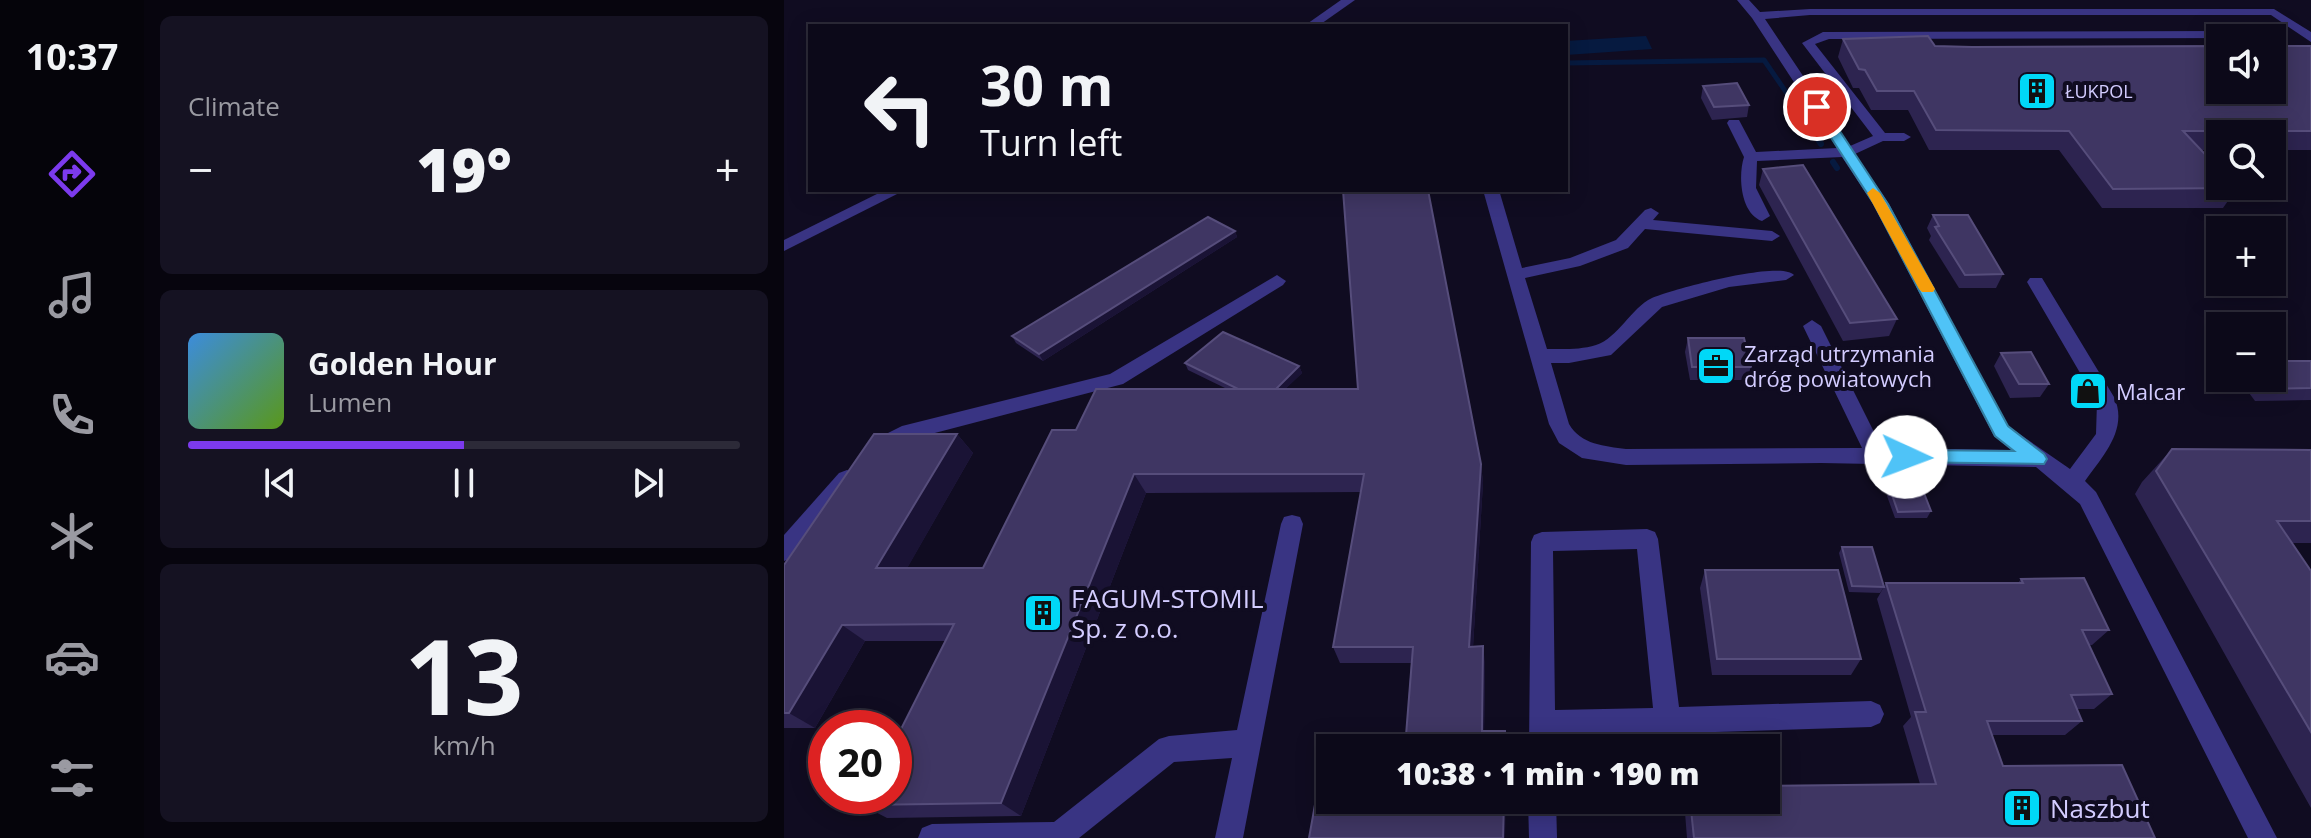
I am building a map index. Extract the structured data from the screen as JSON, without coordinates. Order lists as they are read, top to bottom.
{
  "places": {
    "building": ["ŁUKPOL", "FAGUM-STOMIL Sp. z o.o.", "Naszbut"],
    "office": ["Zarząd utrzymania dróg powiatowych"],
    "shop": ["Malcar"]
  },
  "page": {
    "tabs": "10:37",
    "tile": [
      "Climate",
      ["13", "km/h"]
    ],
    "map_buttons": ["+", "−"],
    "turn": ["30 m", "Turn left"],
    "heat": ["−", "19°", "+"],
    "song": ["Golden Hour", "Lumen"],
    "limit": "20",
    "trip": "10:38 · 1 min · 190 m"
  }
}
